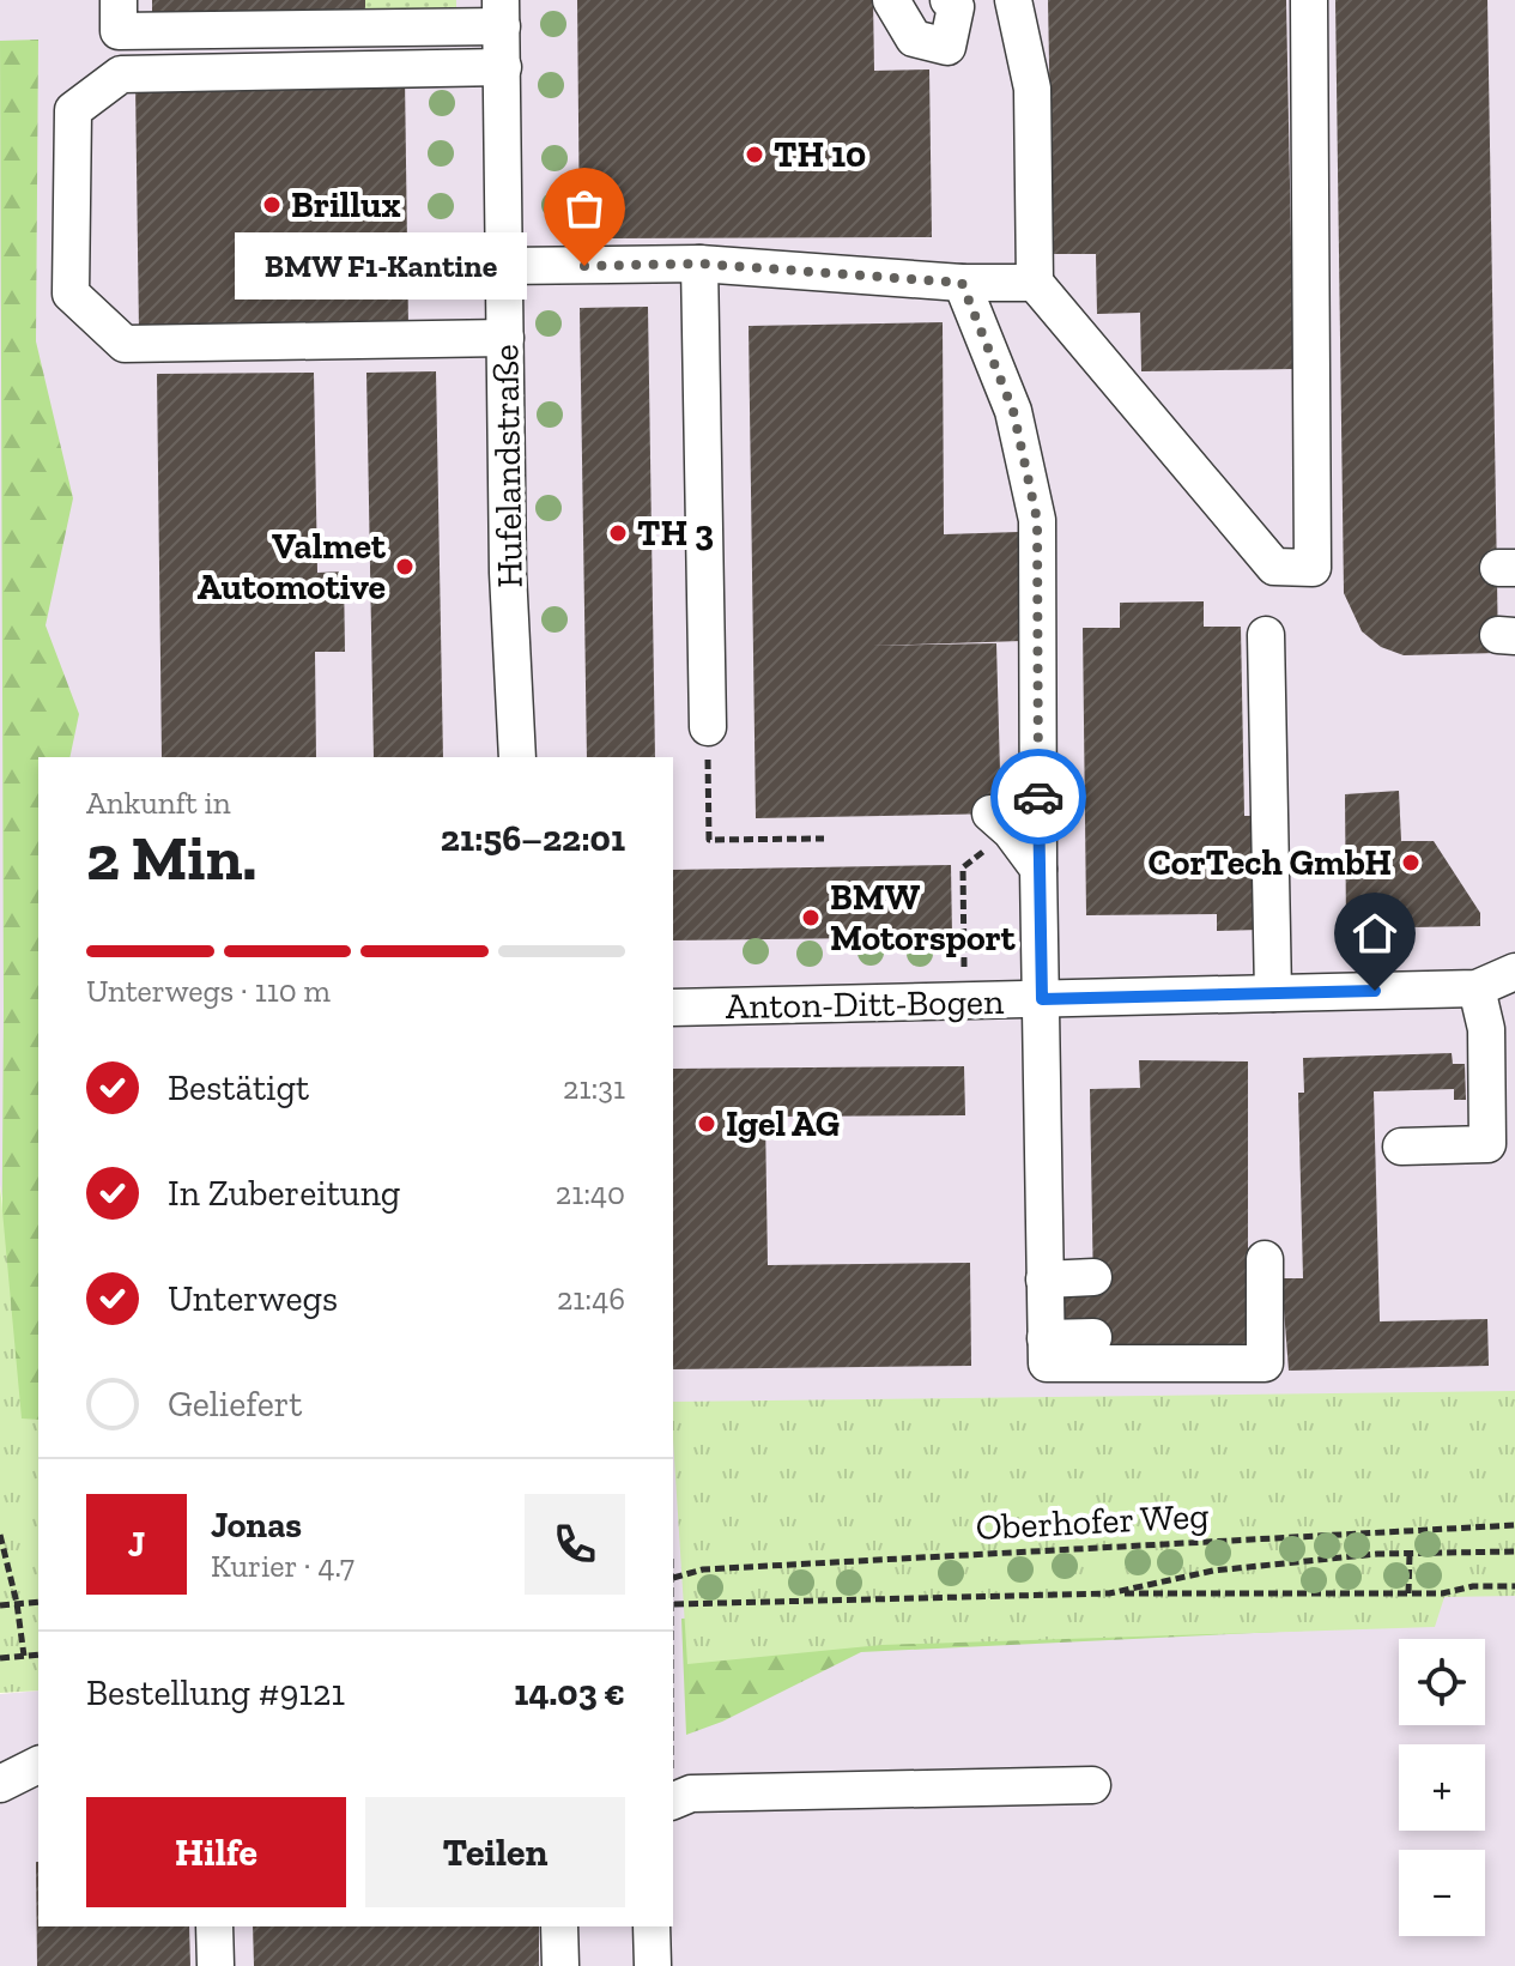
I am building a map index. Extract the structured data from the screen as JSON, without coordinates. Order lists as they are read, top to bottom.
{
  "streets": {
    "street": ["Hufelandstraße", "Anton-Ditt-Bogen"],
    "path": ["Oberhofer Weg"]
  },
  "places": [
    "TH 10",
    "Brillux",
    "BMW F1-Kantine",
    "TH 3",
    "Valmet Automotive",
    "CorTech GmbH",
    "BMW Motorsport",
    "Igel AG"
  ],
  "page": {
    "bubble": "BMW F1-Kantine",
    "heading": ["2 Min.", "Ankunft in", "21:56–22:01"],
    "panel": [
      "Jonas",
      "Kurier · 4.7",
      "Bestellung #9121",
      "14.03 €"
    ],
    "bar": "Unterwegs · 110 m",
    "list": [
      ["Bestätigt", "21:31"],
      ["In Zubereitung", "21:40"],
      ["Unterwegs", "21:46"],
      "Geliefert"
    ],
    "round": "J",
    "map_buttons": ["+", "−"],
    "buttons": ["Hilfe", "Teilen"]
  }
}
